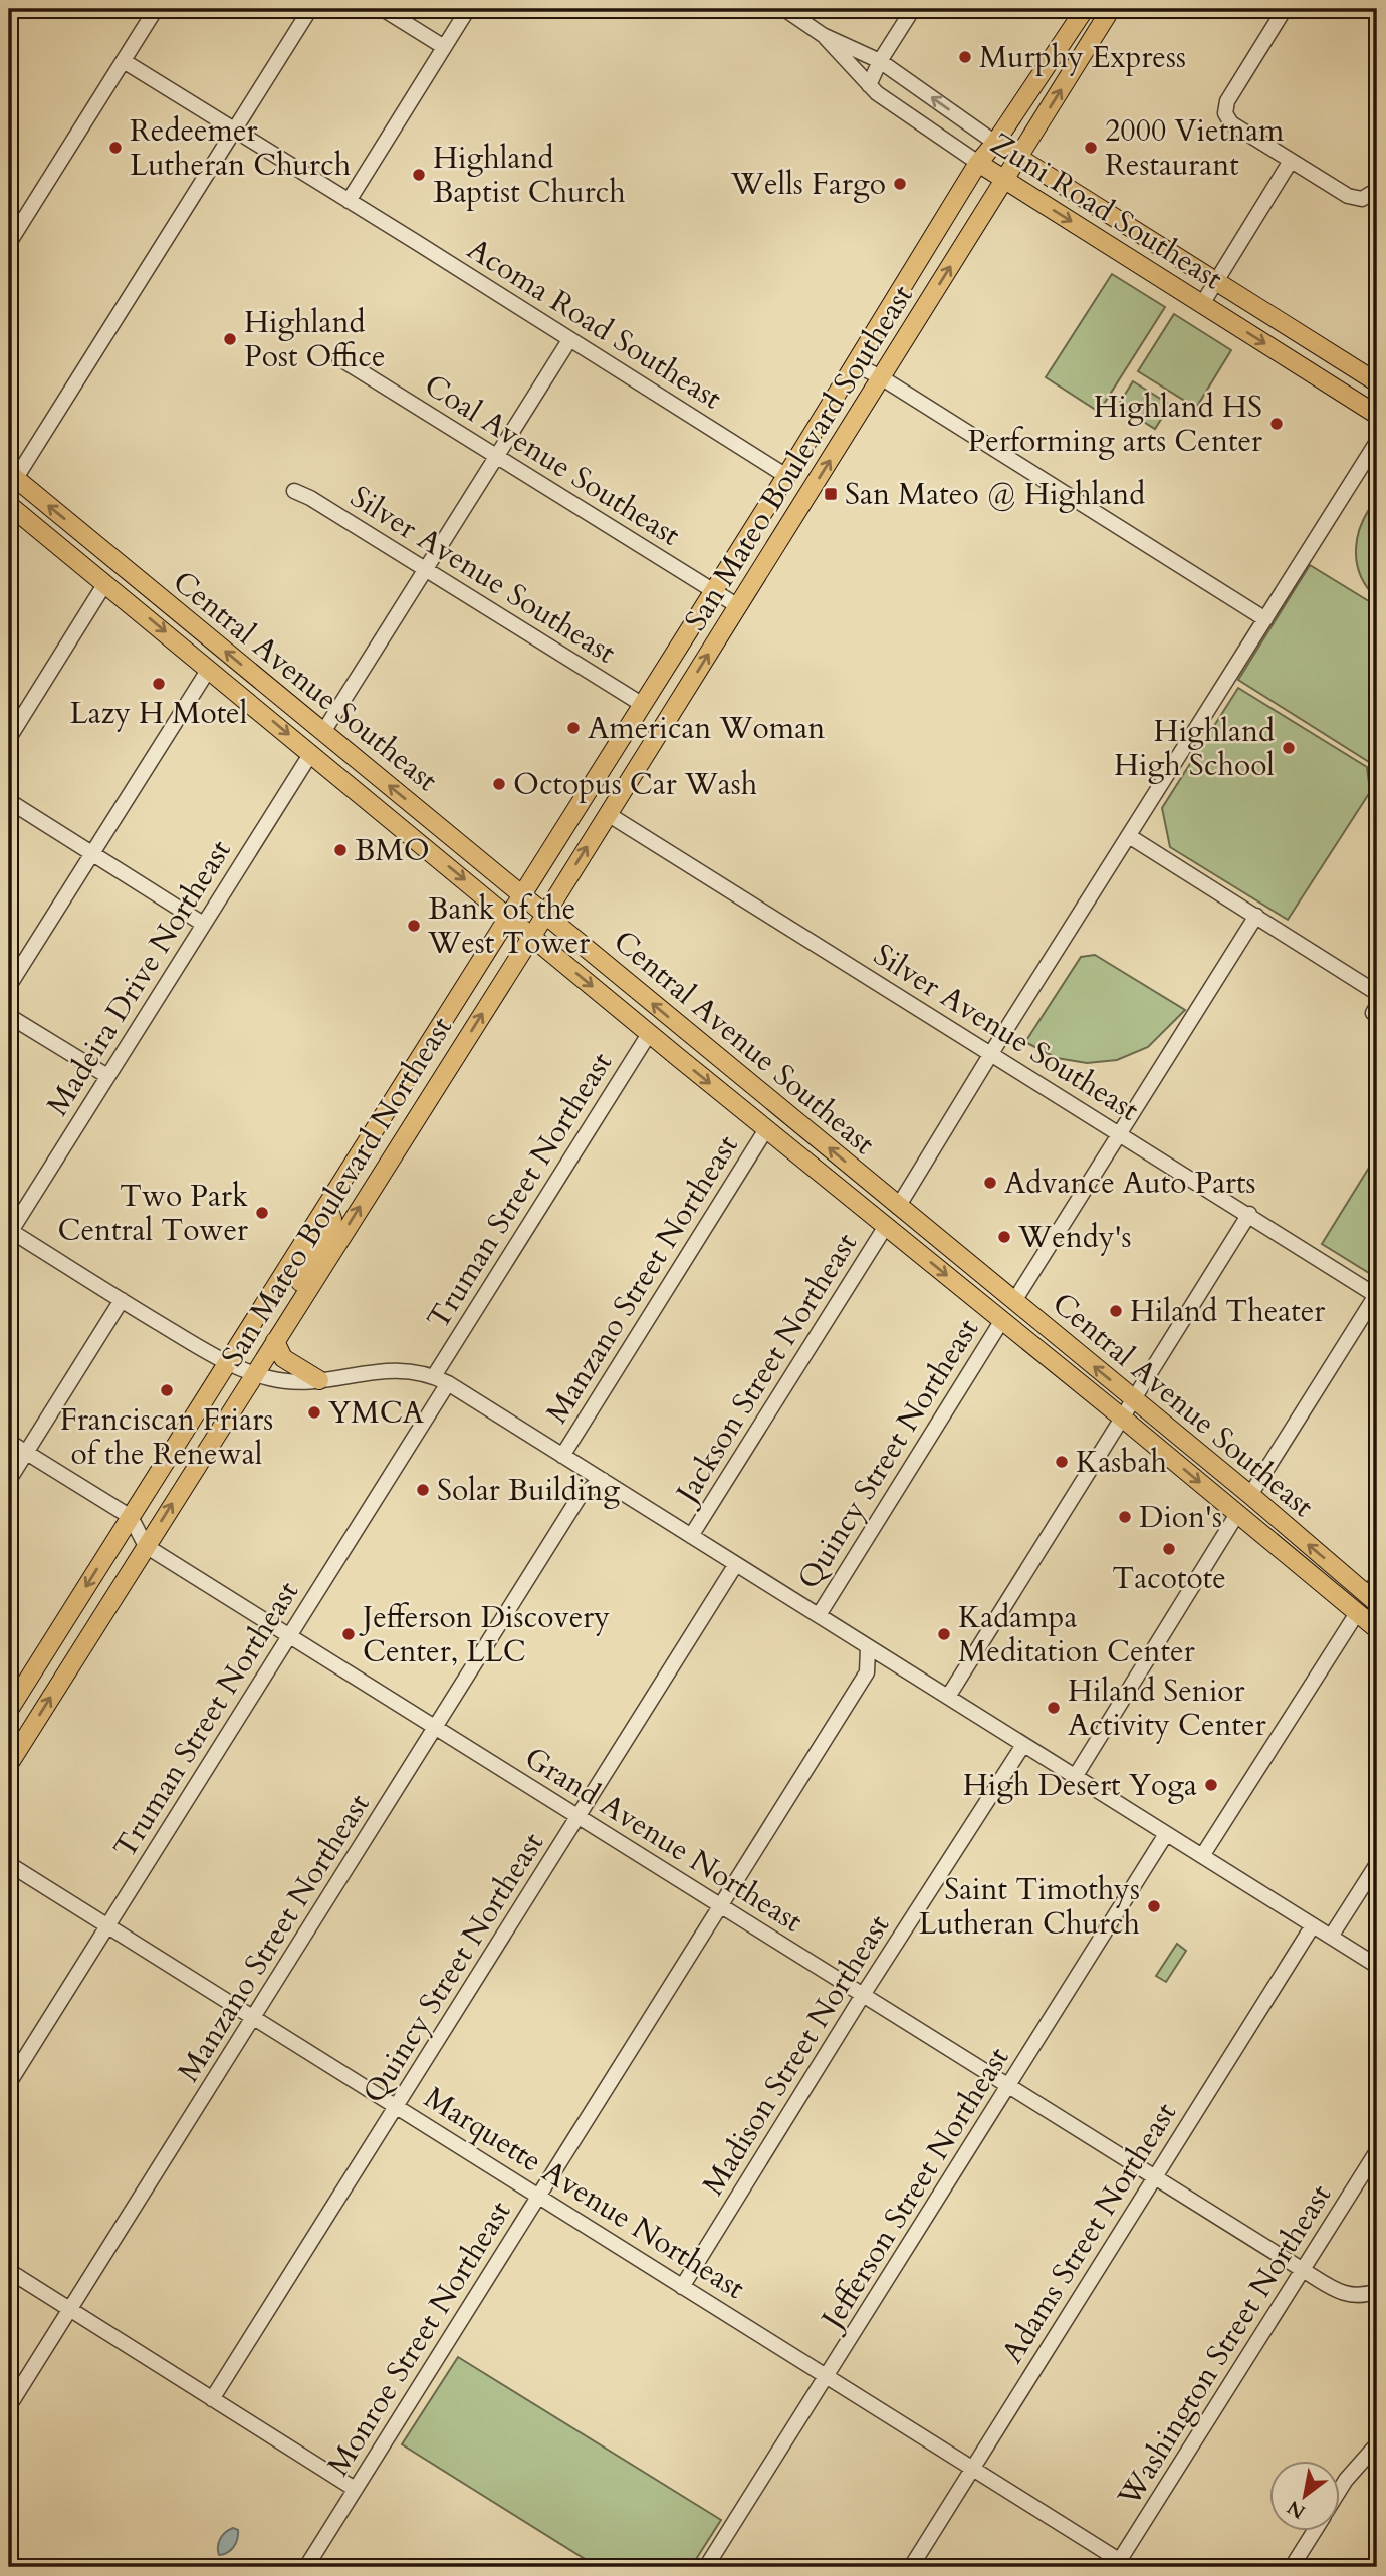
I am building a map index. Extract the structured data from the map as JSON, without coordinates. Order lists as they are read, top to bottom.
{
  "streets": {
    "main road": [
      "Zuni Road Southeast",
      "San Mateo Boulevard Southeast",
      "Central Avenue Southeast",
      "San Mateo Boulevard Northeast"
    ],
    "street": [
      "Acoma Road Southeast",
      "Coal Avenue Southeast",
      "Silver Avenue Southeast",
      "Madeira Drive Northeast",
      "Truman Street Northeast",
      "Manzano Street Northeast",
      "Jackson Street Northeast",
      "Quincy Street Northeast",
      "Grand Avenue Northeast",
      "Madison Street Northeast",
      "Jefferson Street Northeast",
      "Marquette Avenue Northeast",
      "Adams Street Northeast",
      "Monroe Street Northeast",
      "Washington Street Northeast"
    ]
  },
  "crossings": [
    ["Zuni Road Southeast", "San Mateo Boulevard Southeast"],
    ["Acoma Road Southeast", "San Mateo Boulevard Southeast"],
    ["San Mateo Boulevard Southeast", "Coal Avenue Southeast"],
    ["San Mateo Boulevard Southeast", "Silver Avenue Southeast"],
    ["San Mateo Boulevard Southeast", "Central Avenue Southeast"],
    ["San Mateo Boulevard Southeast", "San Mateo Boulevard Northeast"],
    ["Truman Street Northeast", "Grand Avenue Northeast"],
    ["Truman Street Northeast", "Marquette Avenue Northeast"],
    ["San Mateo Boulevard Northeast", "Grand Avenue Northeast"],
    ["Manzano Street Northeast", "Grand Avenue Northeast"],
    ["Manzano Street Northeast", "Marquette Avenue Northeast"],
    ["Quincy Street Northeast", "Grand Avenue Northeast"],
    ["Quincy Street Northeast", "Marquette Avenue Northeast"],
    ["Grand Avenue Northeast", "Madison Street Northeast"],
    ["Grand Avenue Northeast", "Jefferson Street Northeast"],
    ["Grand Avenue Northeast", "Adams Street Northeast"],
    ["Grand Avenue Northeast", "Monroe Street Northeast"],
    ["Grand Avenue Northeast", "Washington Street Northeast"],
    ["Madison Street Northeast", "Marquette Avenue Northeast"],
    ["Jefferson Street Northeast", "Marquette Avenue Northeast"],
    ["Marquette Avenue Northeast", "Adams Street Northeast"],
    ["Marquette Avenue Northeast", "Monroe Street Northeast"],
    ["Marquette Avenue Northeast", "Washington Street Northeast"]
  ],
  "places": {
    "other": [
      "Murphy Express",
      "Redeemer Lutheran Church",
      "2000 Vietnam Restaurant",
      "Highland Baptist Church",
      "Wells Fargo",
      "Highland Post Office",
      "Highland HS Performing arts Center",
      "Lazy H Motel",
      "American Woman",
      "Highland High School",
      "Octopus Car Wash",
      "BMO",
      "Bank of the West Tower",
      "Advance Auto Parts",
      "Two Park Central Tower",
      "Wendy's",
      "Hiland Theater",
      "Franciscan Friars of the Renewal",
      "YMCA",
      "Kasbah",
      "Solar Building",
      "Dion's",
      "Tacotote",
      "Jefferson Discovery Center, LLC",
      "Kadampa Meditation Center",
      "Hiland Senior Activity Center",
      "High Desert Yoga",
      "Saint Timothys Lutheran Church"
    ],
    "transit": ["San Mateo @ Highland"]
  },
  "north": "bottom left"
}
